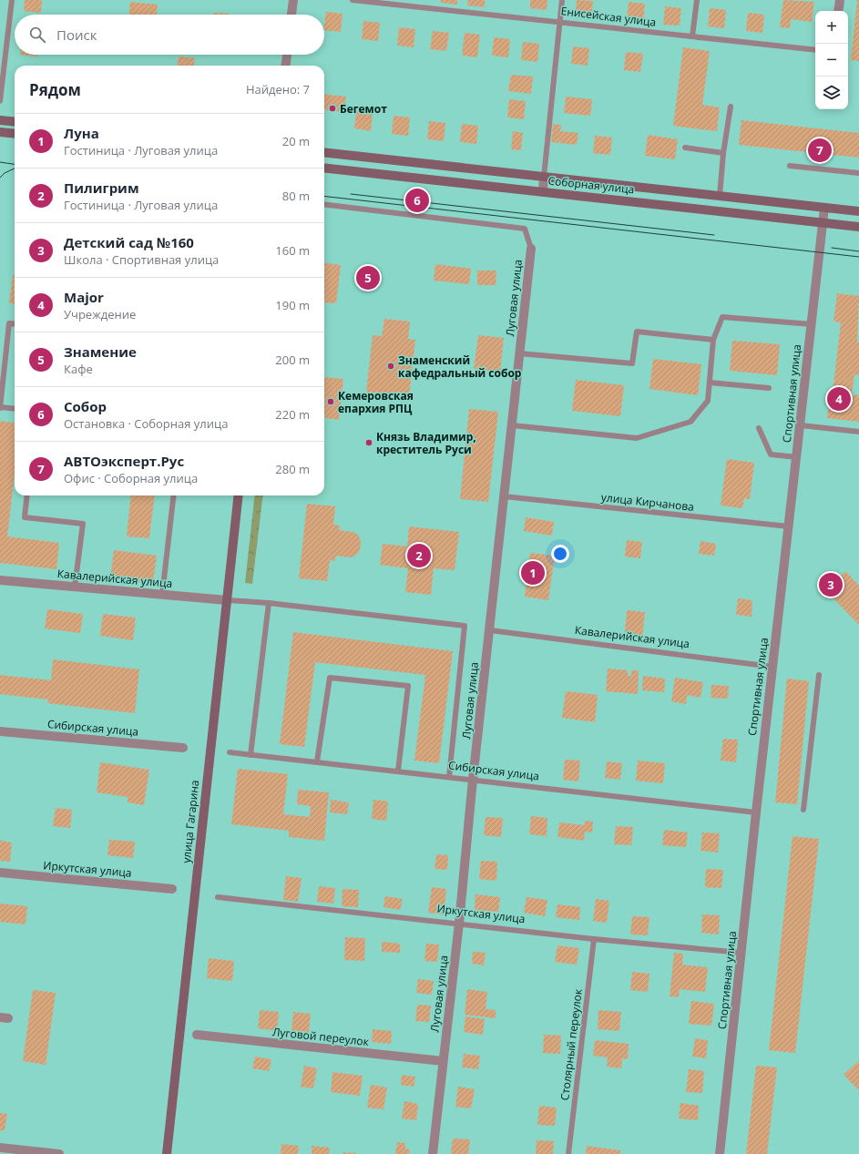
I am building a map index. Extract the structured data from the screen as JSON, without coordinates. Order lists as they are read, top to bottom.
{
  "streets": {
    "main road": ["Соборная улица", "улица Гагарина"],
    "street": [
      "Луговая улица",
      "Спортивная улица",
      "Кавалерийская улица",
      "Сибирская улица",
      "Иркутская улица",
      "Луговой переулок"
    ],
    "lane": ["Енисейская улица", "улица Кирчанова", "Столярный переулок"]
  },
  "crossings": [
    ["Соборная улица", "Спортивная улица"],
    ["Луговая улица", "улица Кирчанова"],
    ["Луговая улица", "Кавалерийская улица"],
    ["Луговая улица", "Сибирская улица"],
    ["Луговая улица", "Иркутская улица"],
    ["Луговая улица", "Луговой переулок"],
    ["Спортивная улица", "улица Кирчанова"],
    ["Спортивная улица", "Кавалерийская улица"],
    ["Спортивная улица", "Сибирская улица"],
    ["Спортивная улица", "Иркутская улица"],
    ["Кавалерийская улица", "улица Гагарина"],
    ["Иркутская улица", "Столярный переулок"]
  ],
  "places": [
    "Бегемот",
    "Знаменский кафедральный собор",
    "Кемеровская епархия РПЦ",
    "Князь Владимир, креститель Руси"
  ],
  "page": {
    "map_buttons": ["+", "−"],
    "search": "Поиск",
    "heading": ["Рядом", "Найдено: 7"],
    "list": [
      {
        "mark": "1",
        "name": "Луна",
        "note": "Гостиница · Луговая улица",
        "value": "20 m"
      },
      {
        "mark": "2",
        "name": "Пилигрим",
        "note": "Гостиница · Луговая улица",
        "value": "80 m"
      },
      {
        "mark": "3",
        "name": "Детский сад №160",
        "note": "Школа · Спортивная улица",
        "value": "160 m"
      },
      {
        "mark": "4",
        "name": "Major",
        "note": "Учреждение",
        "value": "190 m"
      },
      {
        "mark": "5",
        "name": "Знамение",
        "note": "Кафе",
        "value": "200 m"
      },
      {
        "mark": "6",
        "name": "Собор",
        "note": "Остановка · Соборная улица",
        "value": "220 m"
      },
      {
        "mark": "7",
        "name": "АВТОэксперт.Рус",
        "note": "Офис · Соборная улица",
        "value": "280 m"
      }
    ],
    "pins": [
      "7",
      "6",
      "5",
      "4",
      "2",
      "1",
      "3"
    ]
  }
}
